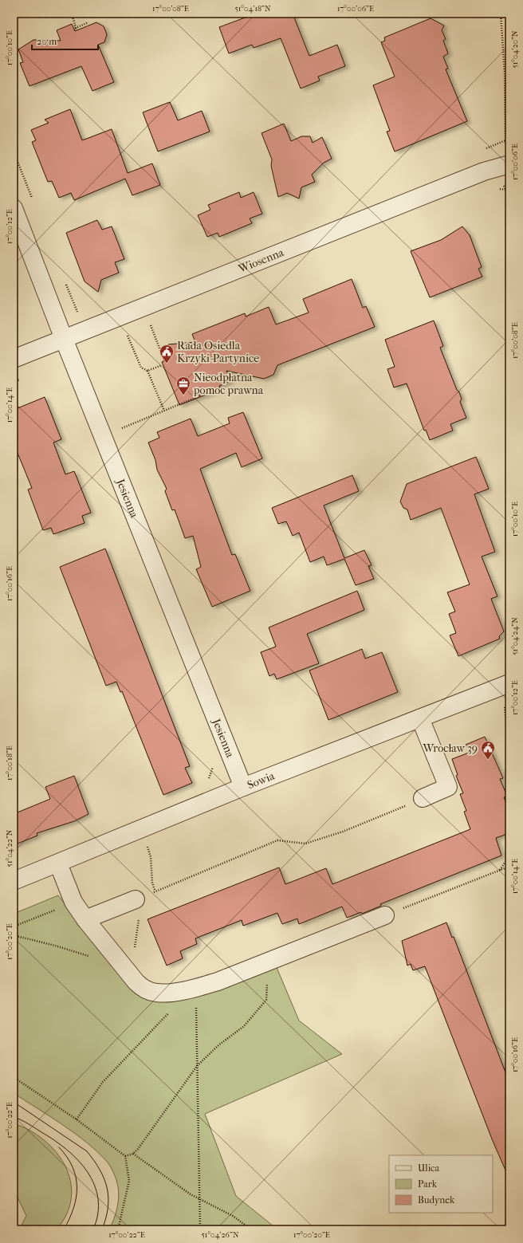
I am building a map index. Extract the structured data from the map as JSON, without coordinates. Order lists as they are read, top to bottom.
{
  "streets": {
    "street": ["Wiosenna", "Jesienna", "Sowia"]
  },
  "crossings": [
    ["Wiosenna", "Jesienna"],
    ["Jesienna", "Sowia"]
  ],
  "places": {
    "public building": ["Rada Osiedla Krzyki-Partynice", "Wrocław 39"],
    "office": ["Nieodpłatna pomoc prawna"]
  },
  "legend": ["Ulica", "Park", "Budynek"],
  "scale_bar": "20 m",
  "coordinates": [
    "17°00'08\"E",
    "51°04'18\"N",
    "17°00'06\"E",
    "17°00'10\"E",
    "51°04'20\"N",
    "17°00'12\"E",
    "17°00'14\"E",
    "17°00'16\"E",
    "51°04'24\"N",
    "17°00'18\"E",
    "51°04'22\"N",
    "17°00'20\"E",
    "17°00'22\"E",
    "51°04'26\"N"
  ]
}
